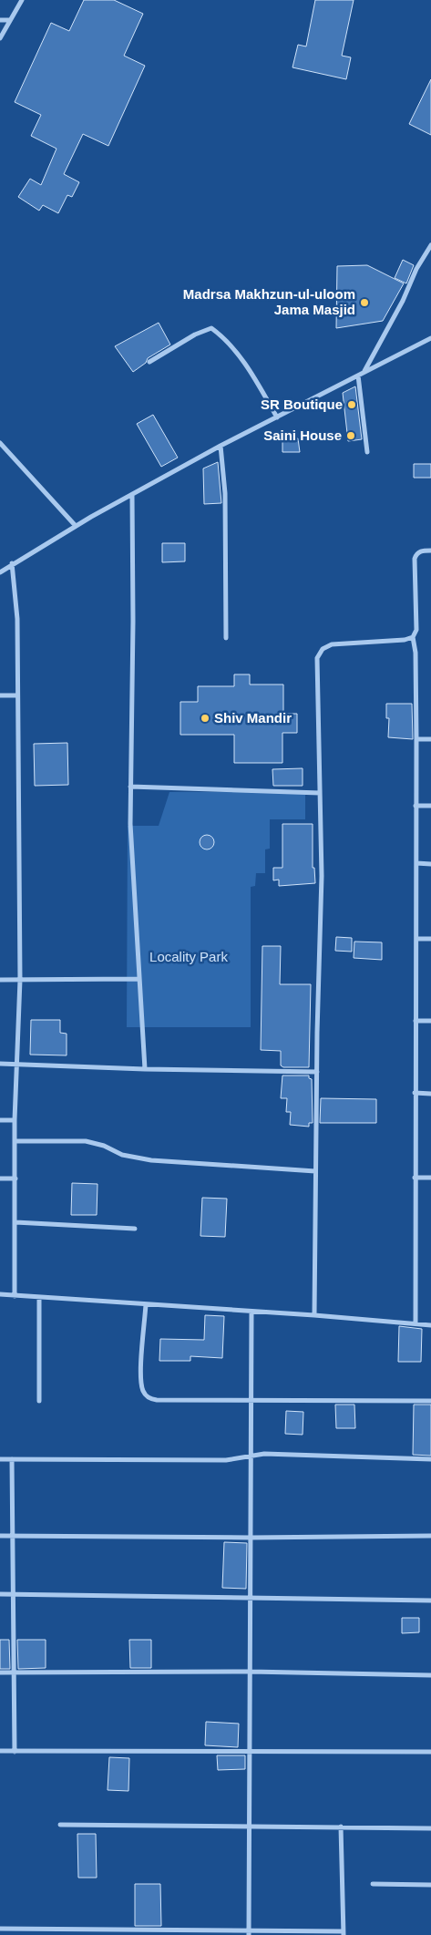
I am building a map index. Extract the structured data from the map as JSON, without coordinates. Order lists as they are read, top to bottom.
{
  "parks": ["Locality Park"],
  "places": [
    "Madrsa Makhzun-ul-uloom Jama Masjid",
    "SR Boutique",
    "Saini House",
    "Shiv Mandir"
  ]
}
